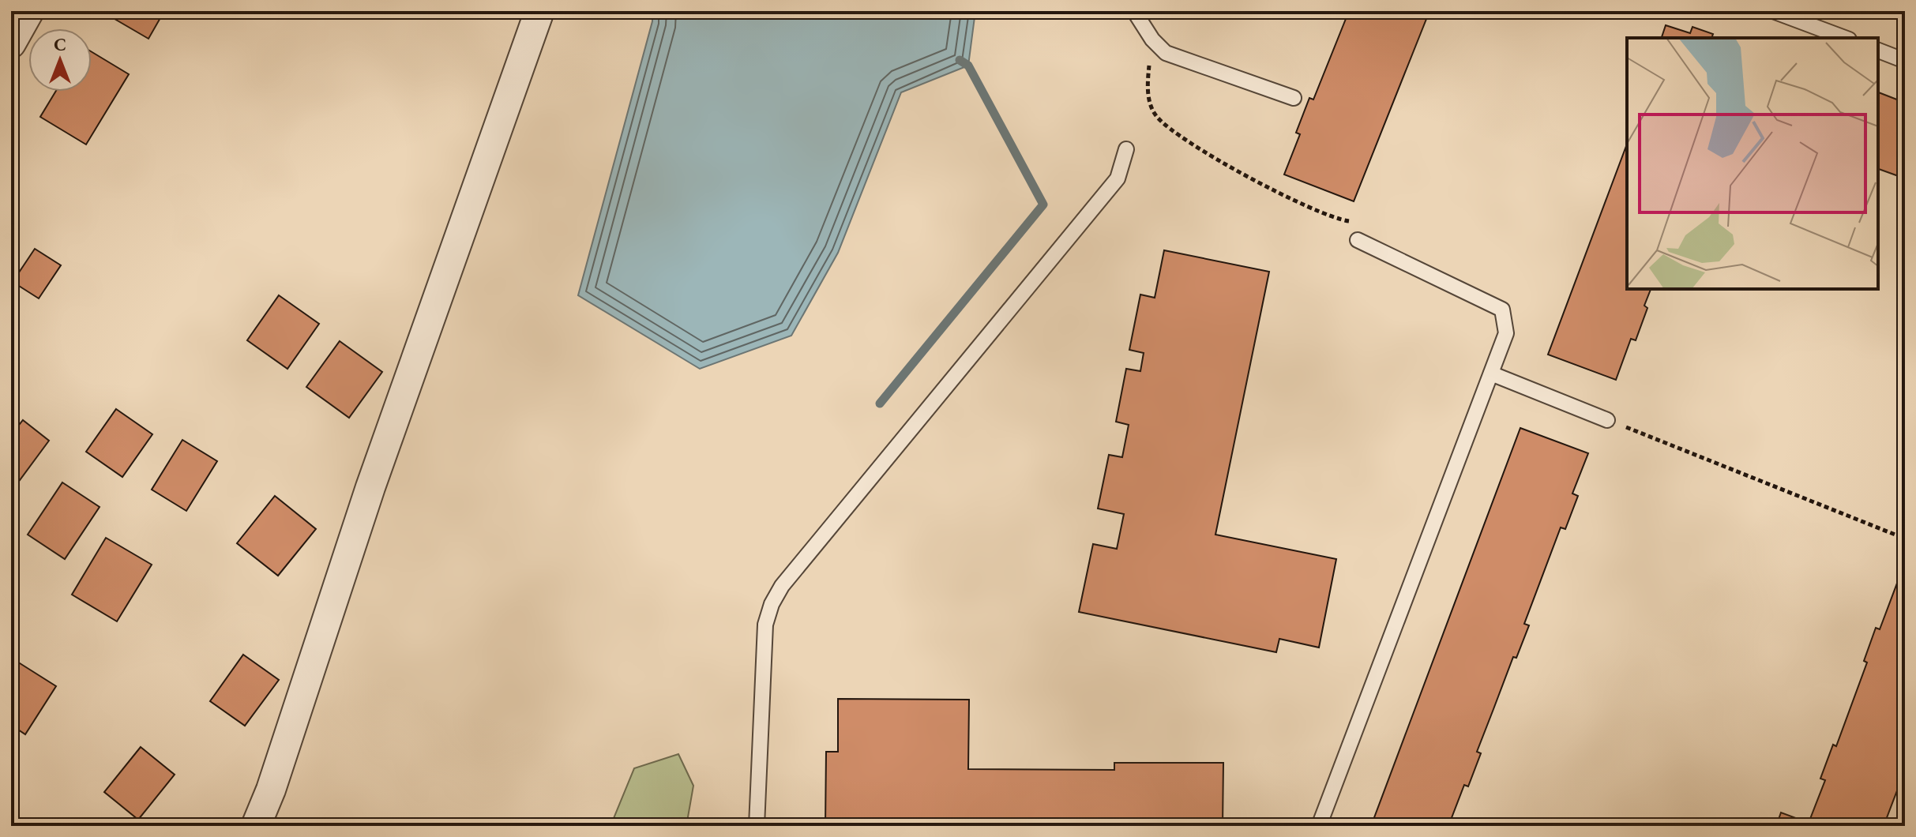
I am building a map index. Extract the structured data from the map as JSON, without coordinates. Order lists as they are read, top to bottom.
{
  "north": "top"
}
